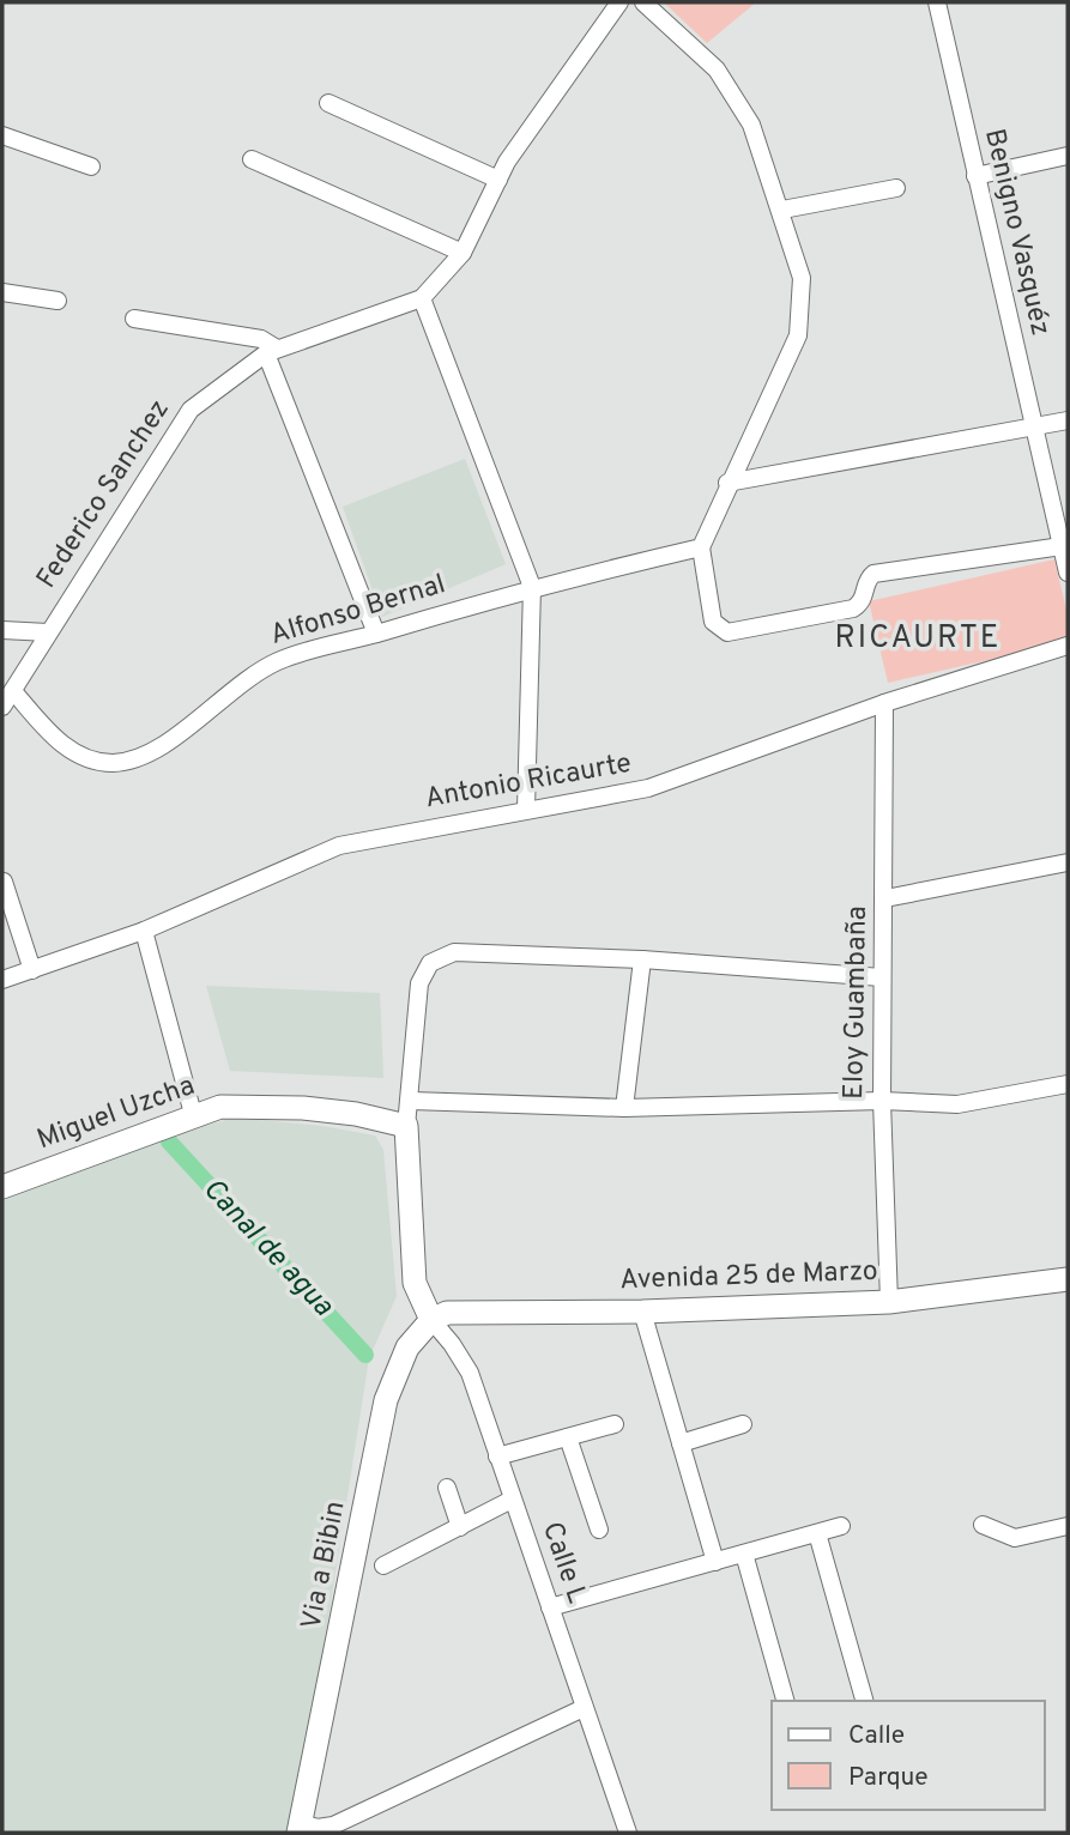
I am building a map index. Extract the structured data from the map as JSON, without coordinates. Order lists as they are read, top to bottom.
{
  "streets": {
    "main road": ["Miguel Uzcha", "Avenida 25 de Marzo", "Via a Bibin"],
    "street": [
      "Benigno Vasquéz",
      "Federico Sanchez",
      "Alfonso Bernal",
      "Antonio Ricaurte",
      "Eloy Guambaña",
      "Calle L"
    ]
  },
  "crossings": [
    ["Federico Sanchez", "Alfonso Bernal"],
    ["Antonio Ricaurte", "Eloy Guambaña"],
    ["Eloy Guambaña", "Avenida 25 de Marzo"],
    ["Avenida 25 de Marzo", "Calle L"],
    ["Avenida 25 de Marzo", "Via a Bibin"],
    ["Calle L", "Via a Bibin"]
  ],
  "districts": ["RICAURTE"],
  "water": ["Canal de agua"],
  "legend": ["Calle", "Parque"]
}
